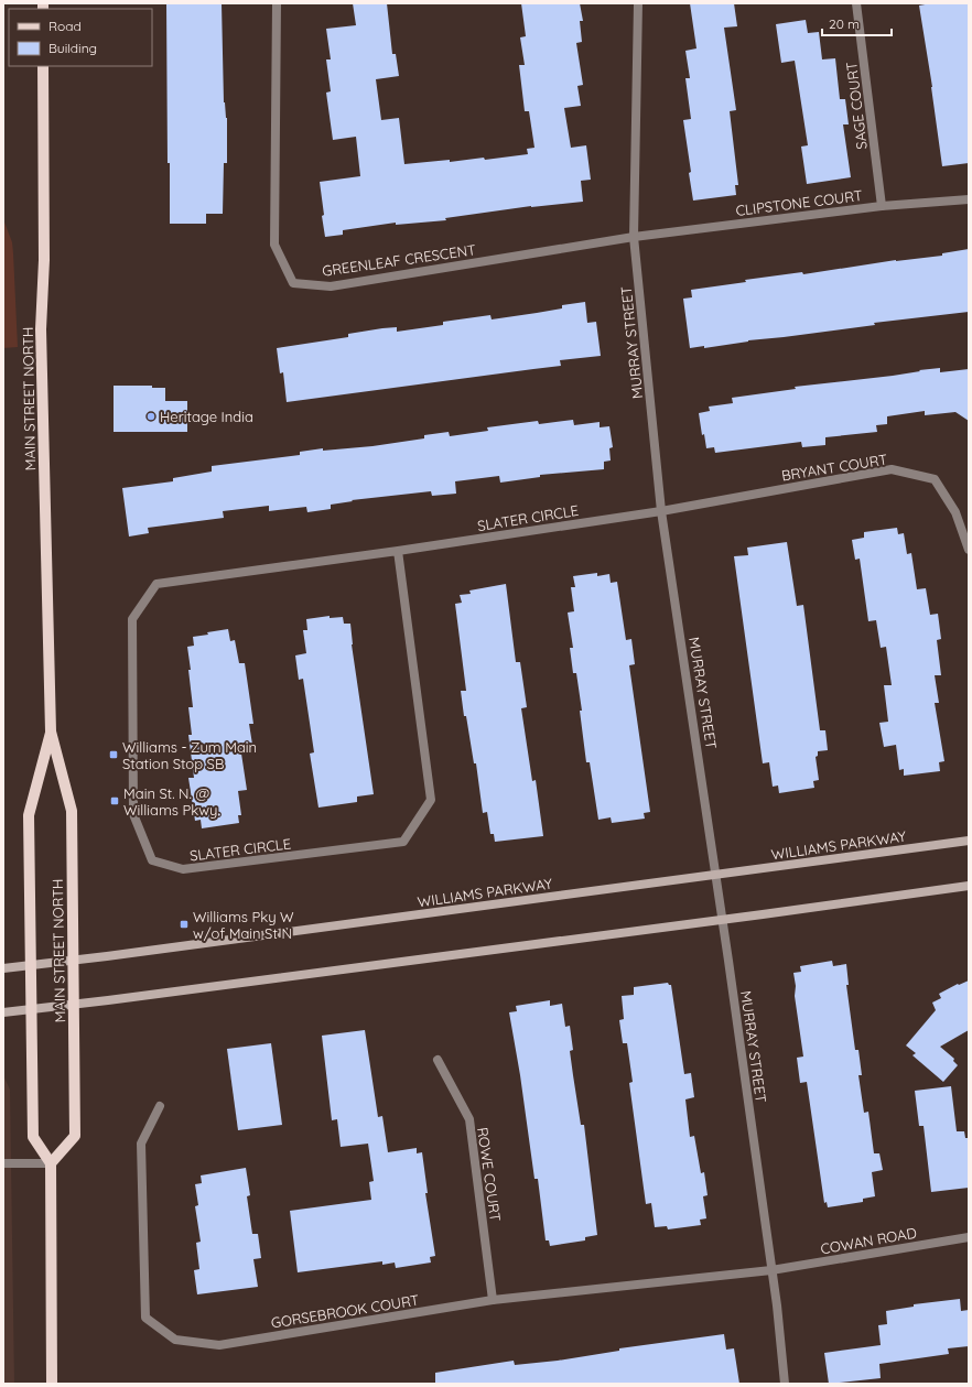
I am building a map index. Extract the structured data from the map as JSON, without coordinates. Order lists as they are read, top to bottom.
{
  "streets": {
    "main road": ["MAIN STREET NORTH", "WILLIAMS PARKWAY"],
    "street": [
      "SAGE COURT",
      "CLIPSTONE COURT",
      "GREENLEAF CRESCENT",
      "MURRAY STREET",
      "BRYANT COURT",
      "SLATER CIRCLE",
      "ROWE COURT",
      "COWAN ROAD",
      "GORSEBROOK COURT"
    ]
  },
  "crossings": [
    ["SAGE COURT", "CLIPSTONE COURT"],
    ["CLIPSTONE COURT", "GREENLEAF CRESCENT"],
    ["CLIPSTONE COURT", "MURRAY STREET"],
    ["GREENLEAF CRESCENT", "MURRAY STREET"],
    ["MURRAY STREET", "BRYANT COURT"],
    ["MURRAY STREET", "SLATER CIRCLE"],
    ["MURRAY STREET", "WILLIAMS PARKWAY"],
    ["MURRAY STREET", "COWAN ROAD"],
    ["MURRAY STREET", "GORSEBROOK COURT"],
    ["MAIN STREET NORTH", "WILLIAMS PARKWAY"],
    ["BRYANT COURT", "SLATER CIRCLE"],
    ["ROWE COURT", "GORSEBROOK COURT"],
    ["COWAN ROAD", "GORSEBROOK COURT"]
  ],
  "places": {
    "other": ["Heritage India"],
    "transit": ["Williams - Zum Main Station Stop SB", "Main St. N. @ Williams Pkwy.", "Williams Pky W w/of Main St N"]
  },
  "legend": ["Road", "Building"],
  "scale_bar": "20 m"
}
